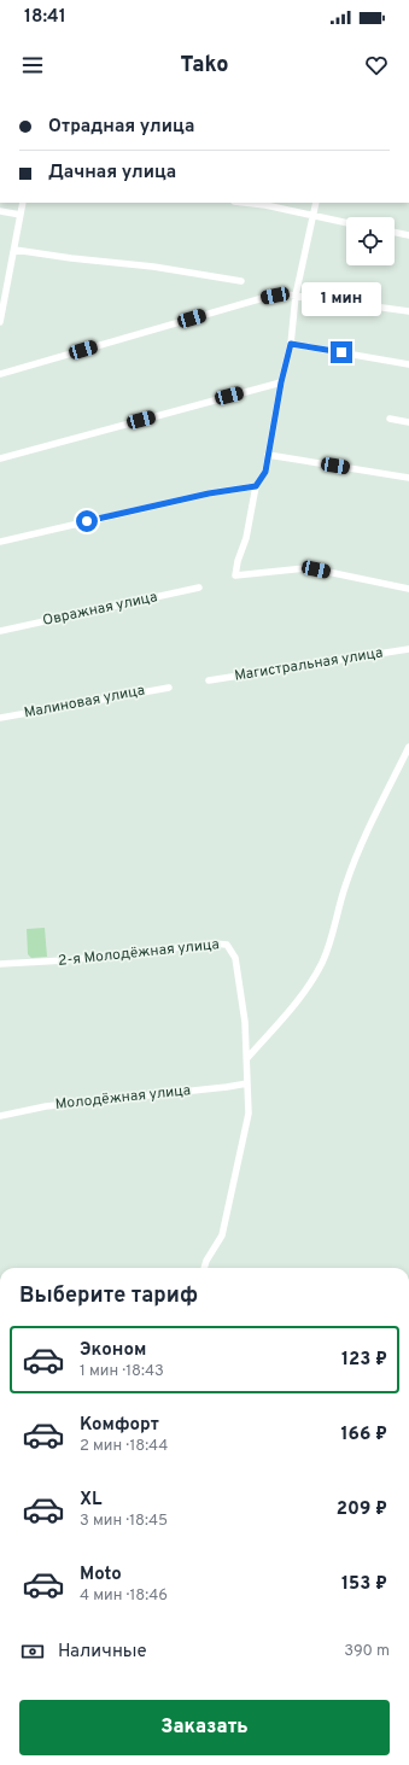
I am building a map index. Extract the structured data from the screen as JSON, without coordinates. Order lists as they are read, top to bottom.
{
  "streets": {
    "street": [
      "Овражная улица",
      "Магистральная улица",
      "Малиновая улица",
      "2-я Молодёжная улица",
      "Молодёжная улица"
    ]
  },
  "crossings": [
    ["2-я Молодёжная улица", "Молодёжная улица"]
  ],
  "page": {
    "status": "18:41",
    "header": "Tako",
    "banner": ["Отрадная улица", "Дачная улица"],
    "bubble": "1 мин",
    "heading": "Выберите тариф",
    "list": [
      {
        "name": "Эконом",
        "note": "1 мин · 18:43",
        "value": "123 ₽"
      },
      {
        "name": "Комфорт",
        "note": "2 мин · 18:44",
        "value": "166 ₽"
      },
      {
        "name": "XL",
        "note": "3 мин · 18:45",
        "value": "209 ₽"
      },
      {
        "name": "Moto",
        "note": "4 мин · 18:46",
        "value": "153 ₽"
      }
    ],
    "pay": ["Наличные", "390 m"],
    "buttons": "Заказать"
  }
}
